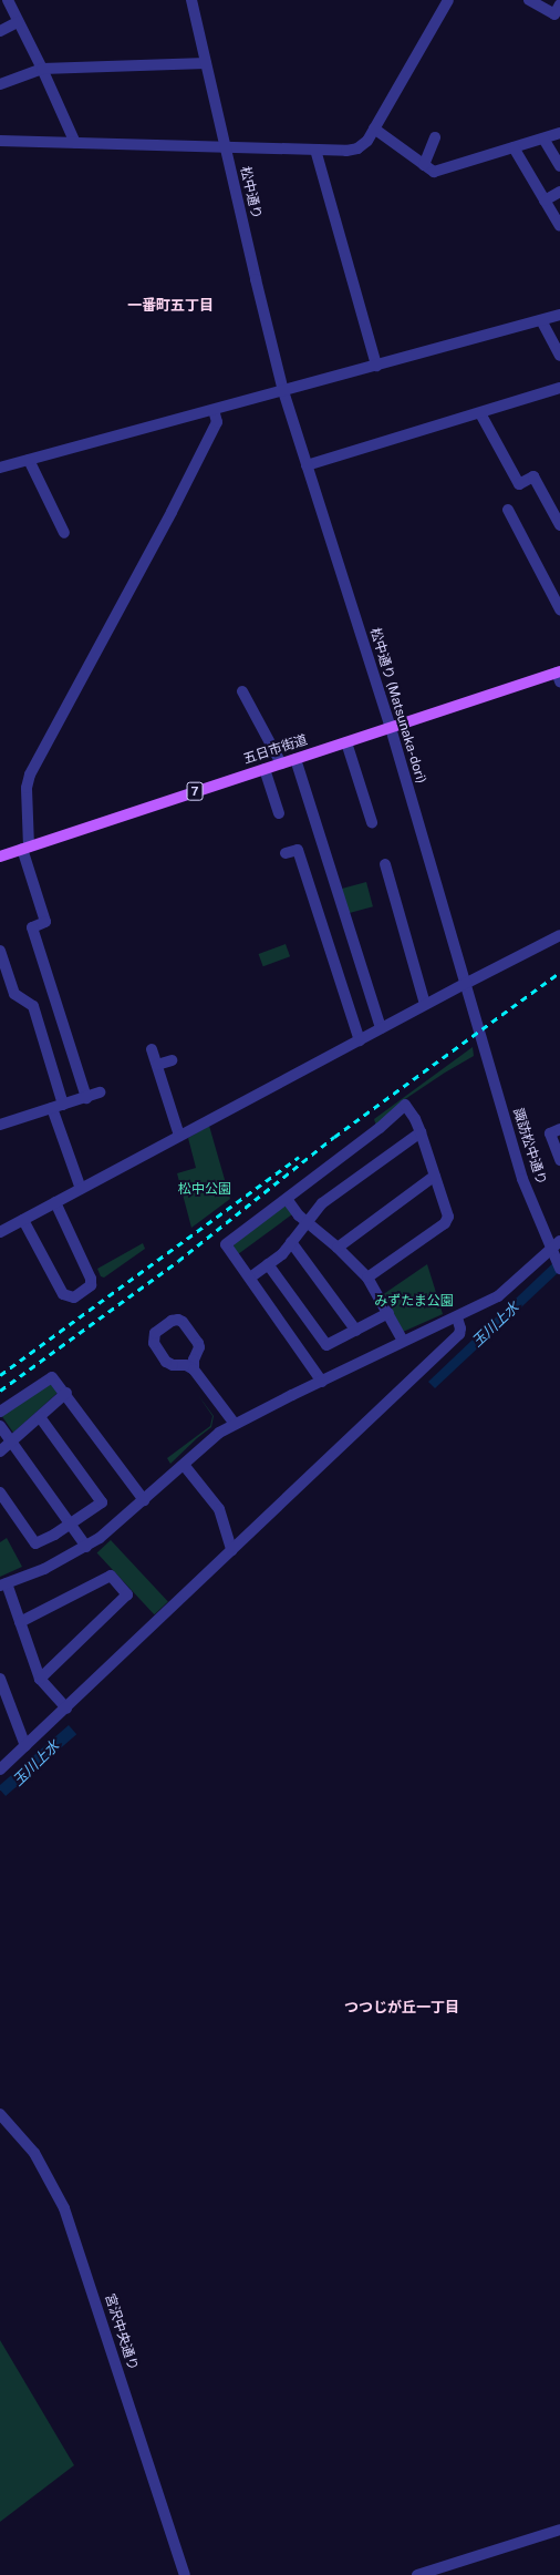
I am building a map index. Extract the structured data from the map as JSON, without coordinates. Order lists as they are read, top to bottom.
{
  "streets": {
    "main road": ["五日市街道", "7"],
    "street": [
      "松中通り",
      "松中通り (Matsunaka-dori)",
      "諏訪松中通り",
      "宮沢中央通り"
    ]
  },
  "crossings": [
    ["松中通り", "松中通り (Matsunaka-dori)"],
    ["松中通り (Matsunaka-dori)", "五日市街道"],
    ["松中通り (Matsunaka-dori)", "諏訪松中通り"]
  ],
  "districts": ["一番町五丁目", "つつじが丘一丁目"],
  "water": ["玉川上水"],
  "parks": ["松中公園", "みずたま公園"]
}
